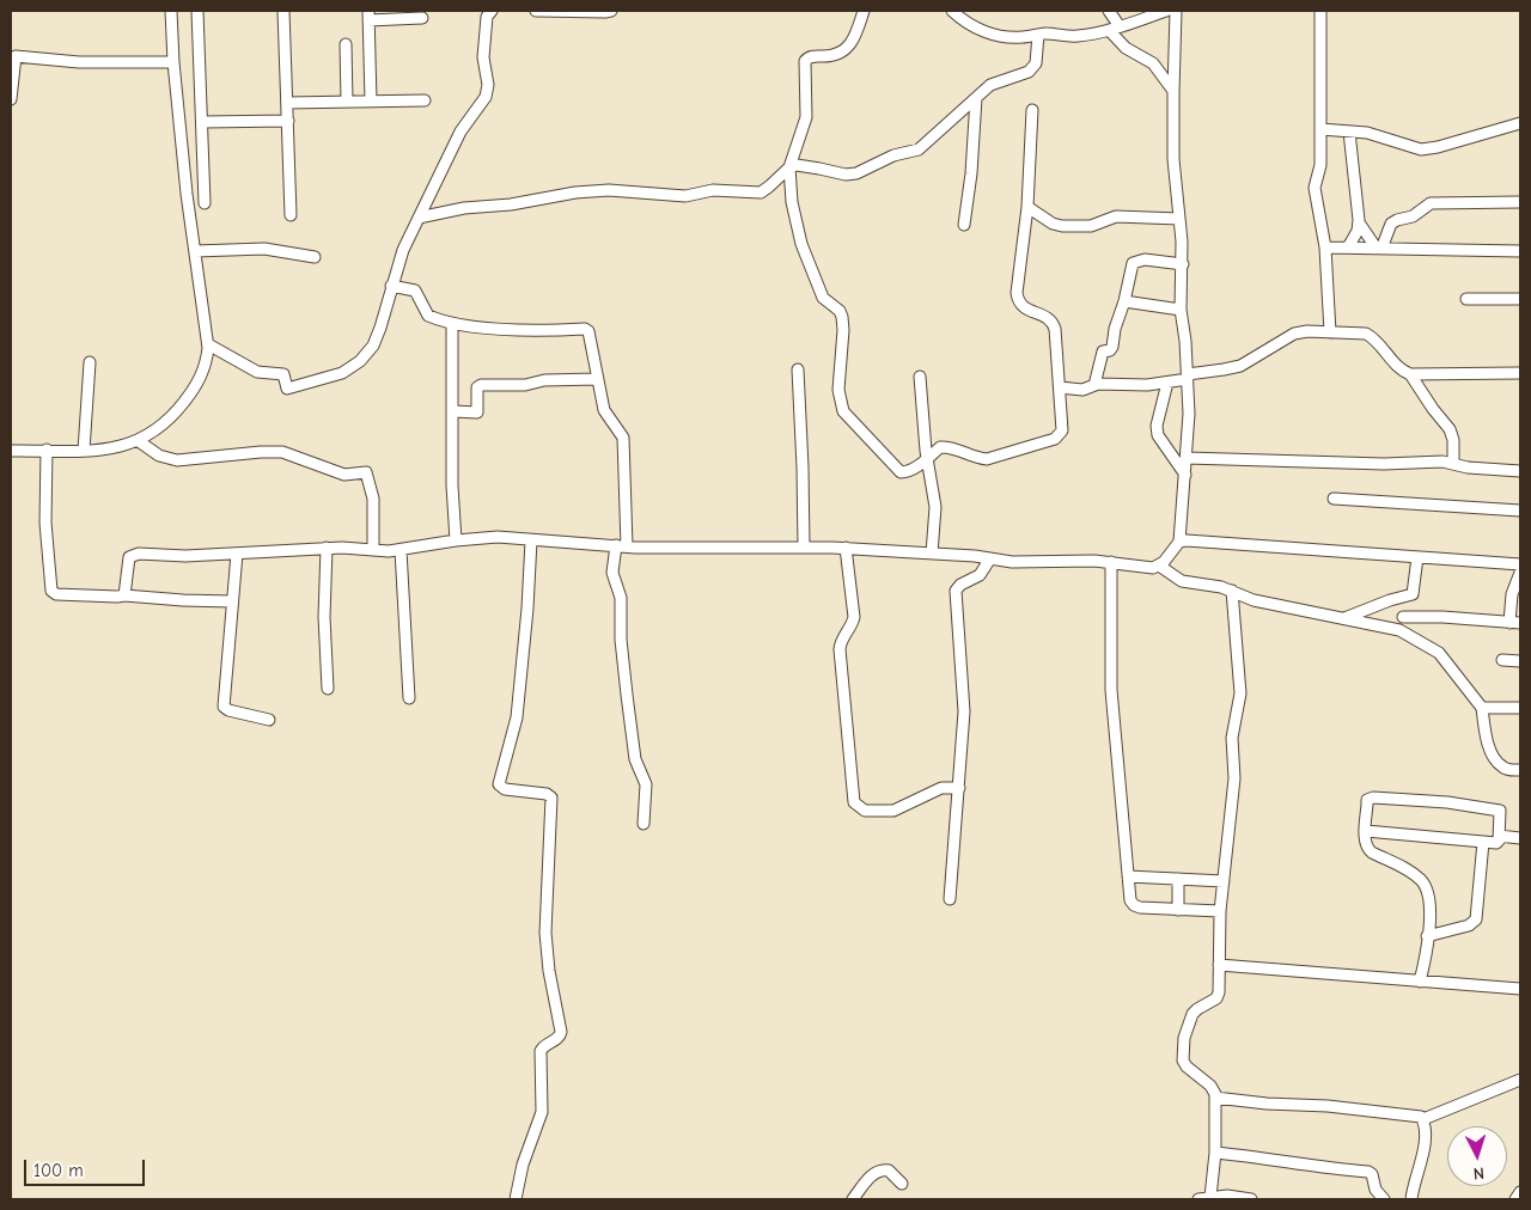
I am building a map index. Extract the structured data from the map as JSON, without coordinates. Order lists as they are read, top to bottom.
{
  "scale_bar": "100 m",
  "north": "bottom"
}
